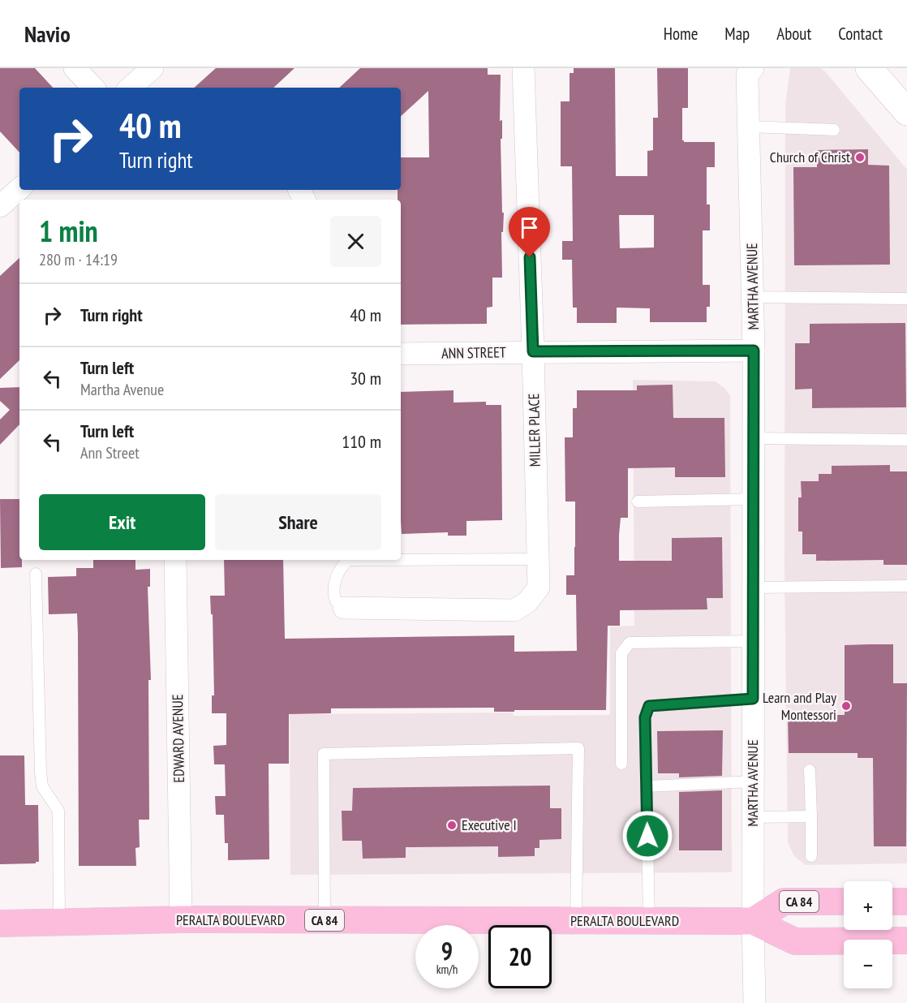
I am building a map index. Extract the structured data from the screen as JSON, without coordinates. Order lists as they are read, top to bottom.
{
  "streets": {
    "main road": ["CA 84", "PERALTA BOULEVARD"],
    "street": [
      "MARTHA AVENUE",
      "ANN STREET",
      "MILLER PLACE",
      "EDWARD AVENUE"
    ]
  },
  "crossings": [
    ["MARTHA AVENUE", "ANN STREET"],
    ["MARTHA AVENUE", "CA 84"],
    ["MARTHA AVENUE", "PERALTA BOULEVARD"],
    ["ANN STREET", "MILLER PLACE"],
    ["EDWARD AVENUE", "PERALTA BOULEVARD"],
    ["CA 84", "PERALTA BOULEVARD"]
  ],
  "places": ["Church of Christ", "Learn and Play Montessori", "Executive I"],
  "page": {
    "header": "Navio",
    "nav": [
      "Home",
      "Map",
      "About",
      "Contact"
    ],
    "turn": ["40 m", "Turn right"],
    "heading": ["1 min", "280 m · 14:19"],
    "list": [
      {
        "name": "Turn right",
        "value": "40 m"
      },
      {
        "name": "Turn left",
        "note": "Martha Avenue",
        "value": "30 m"
      },
      {
        "name": "Turn left",
        "note": "Ann Street",
        "value": "110 m"
      }
    ],
    "buttons": ["Exit", "Share"],
    "map_buttons": ["+", "−"],
    "speed": "9 km/h",
    "limit": "20"
  }
}
